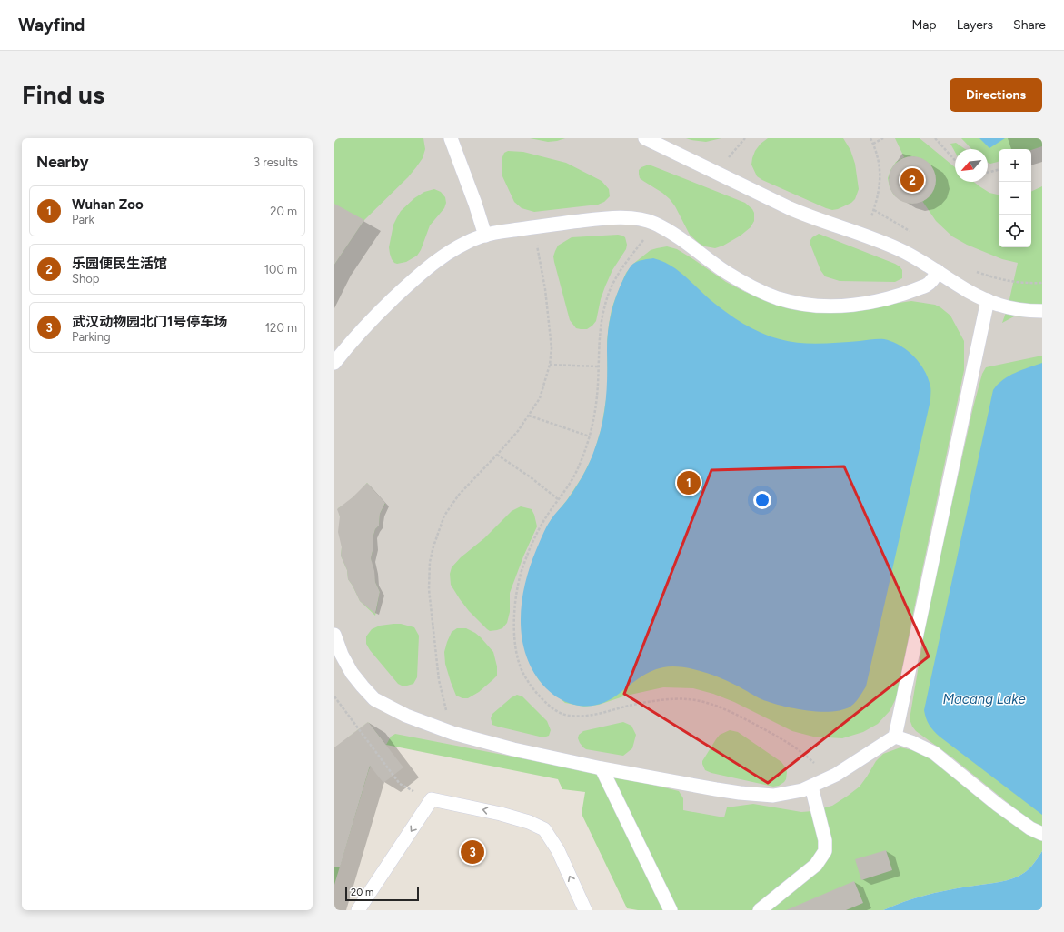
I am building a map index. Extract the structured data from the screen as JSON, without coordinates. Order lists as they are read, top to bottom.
{
  "water": ["Macang Lake"],
  "scale_bar": "20 m",
  "north": "bottom left",
  "page": {
    "header": "Wayfind",
    "nav": ["Map", "Layers", "Share"],
    "buttons": "Directions",
    "title": "Find us",
    "heading": ["Nearby", "3 results"],
    "map_buttons": ["+", "−"],
    "pins": ["2", "1", "3"],
    "list": [
      {
        "mark": "1",
        "name": "Wuhan Zoo",
        "note": "Park",
        "value": "20 m"
      },
      {
        "mark": "2",
        "name": "乐园便民生活馆",
        "note": "Shop",
        "value": "100 m"
      },
      {
        "mark": "3",
        "name": "武汉动物园北门1号停车场",
        "note": "Parking",
        "value": "120 m"
      }
    ],
    "scale": "20 m"
  }
}
